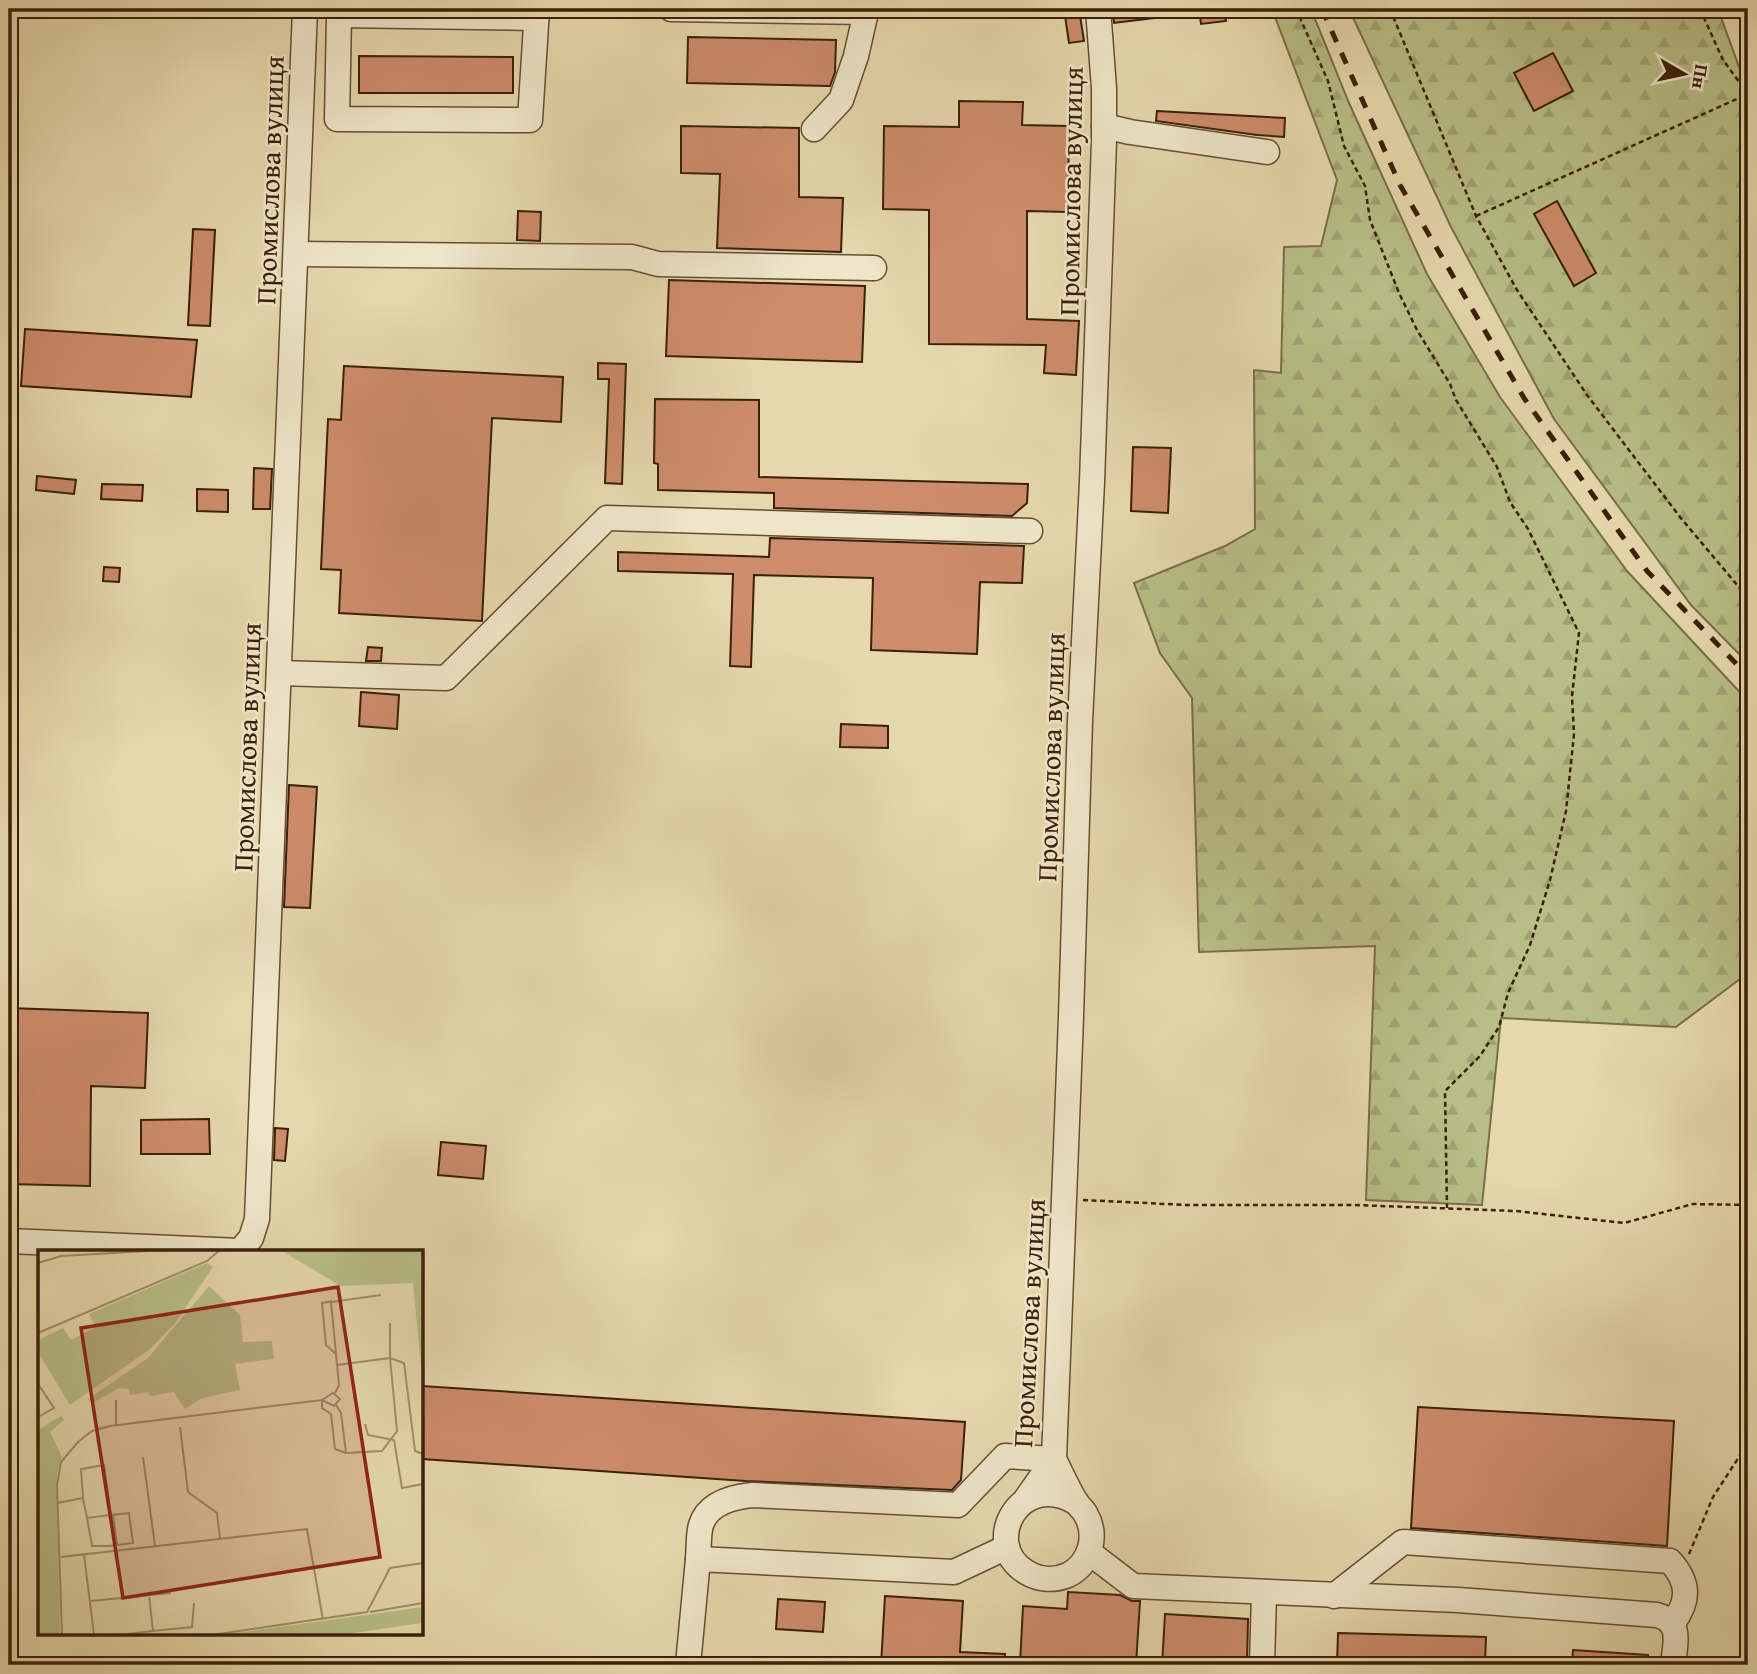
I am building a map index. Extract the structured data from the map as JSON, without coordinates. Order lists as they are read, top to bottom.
{
  "streets": {
    "street": ["Промислова вулиця"]
  },
  "north": "right"
}
